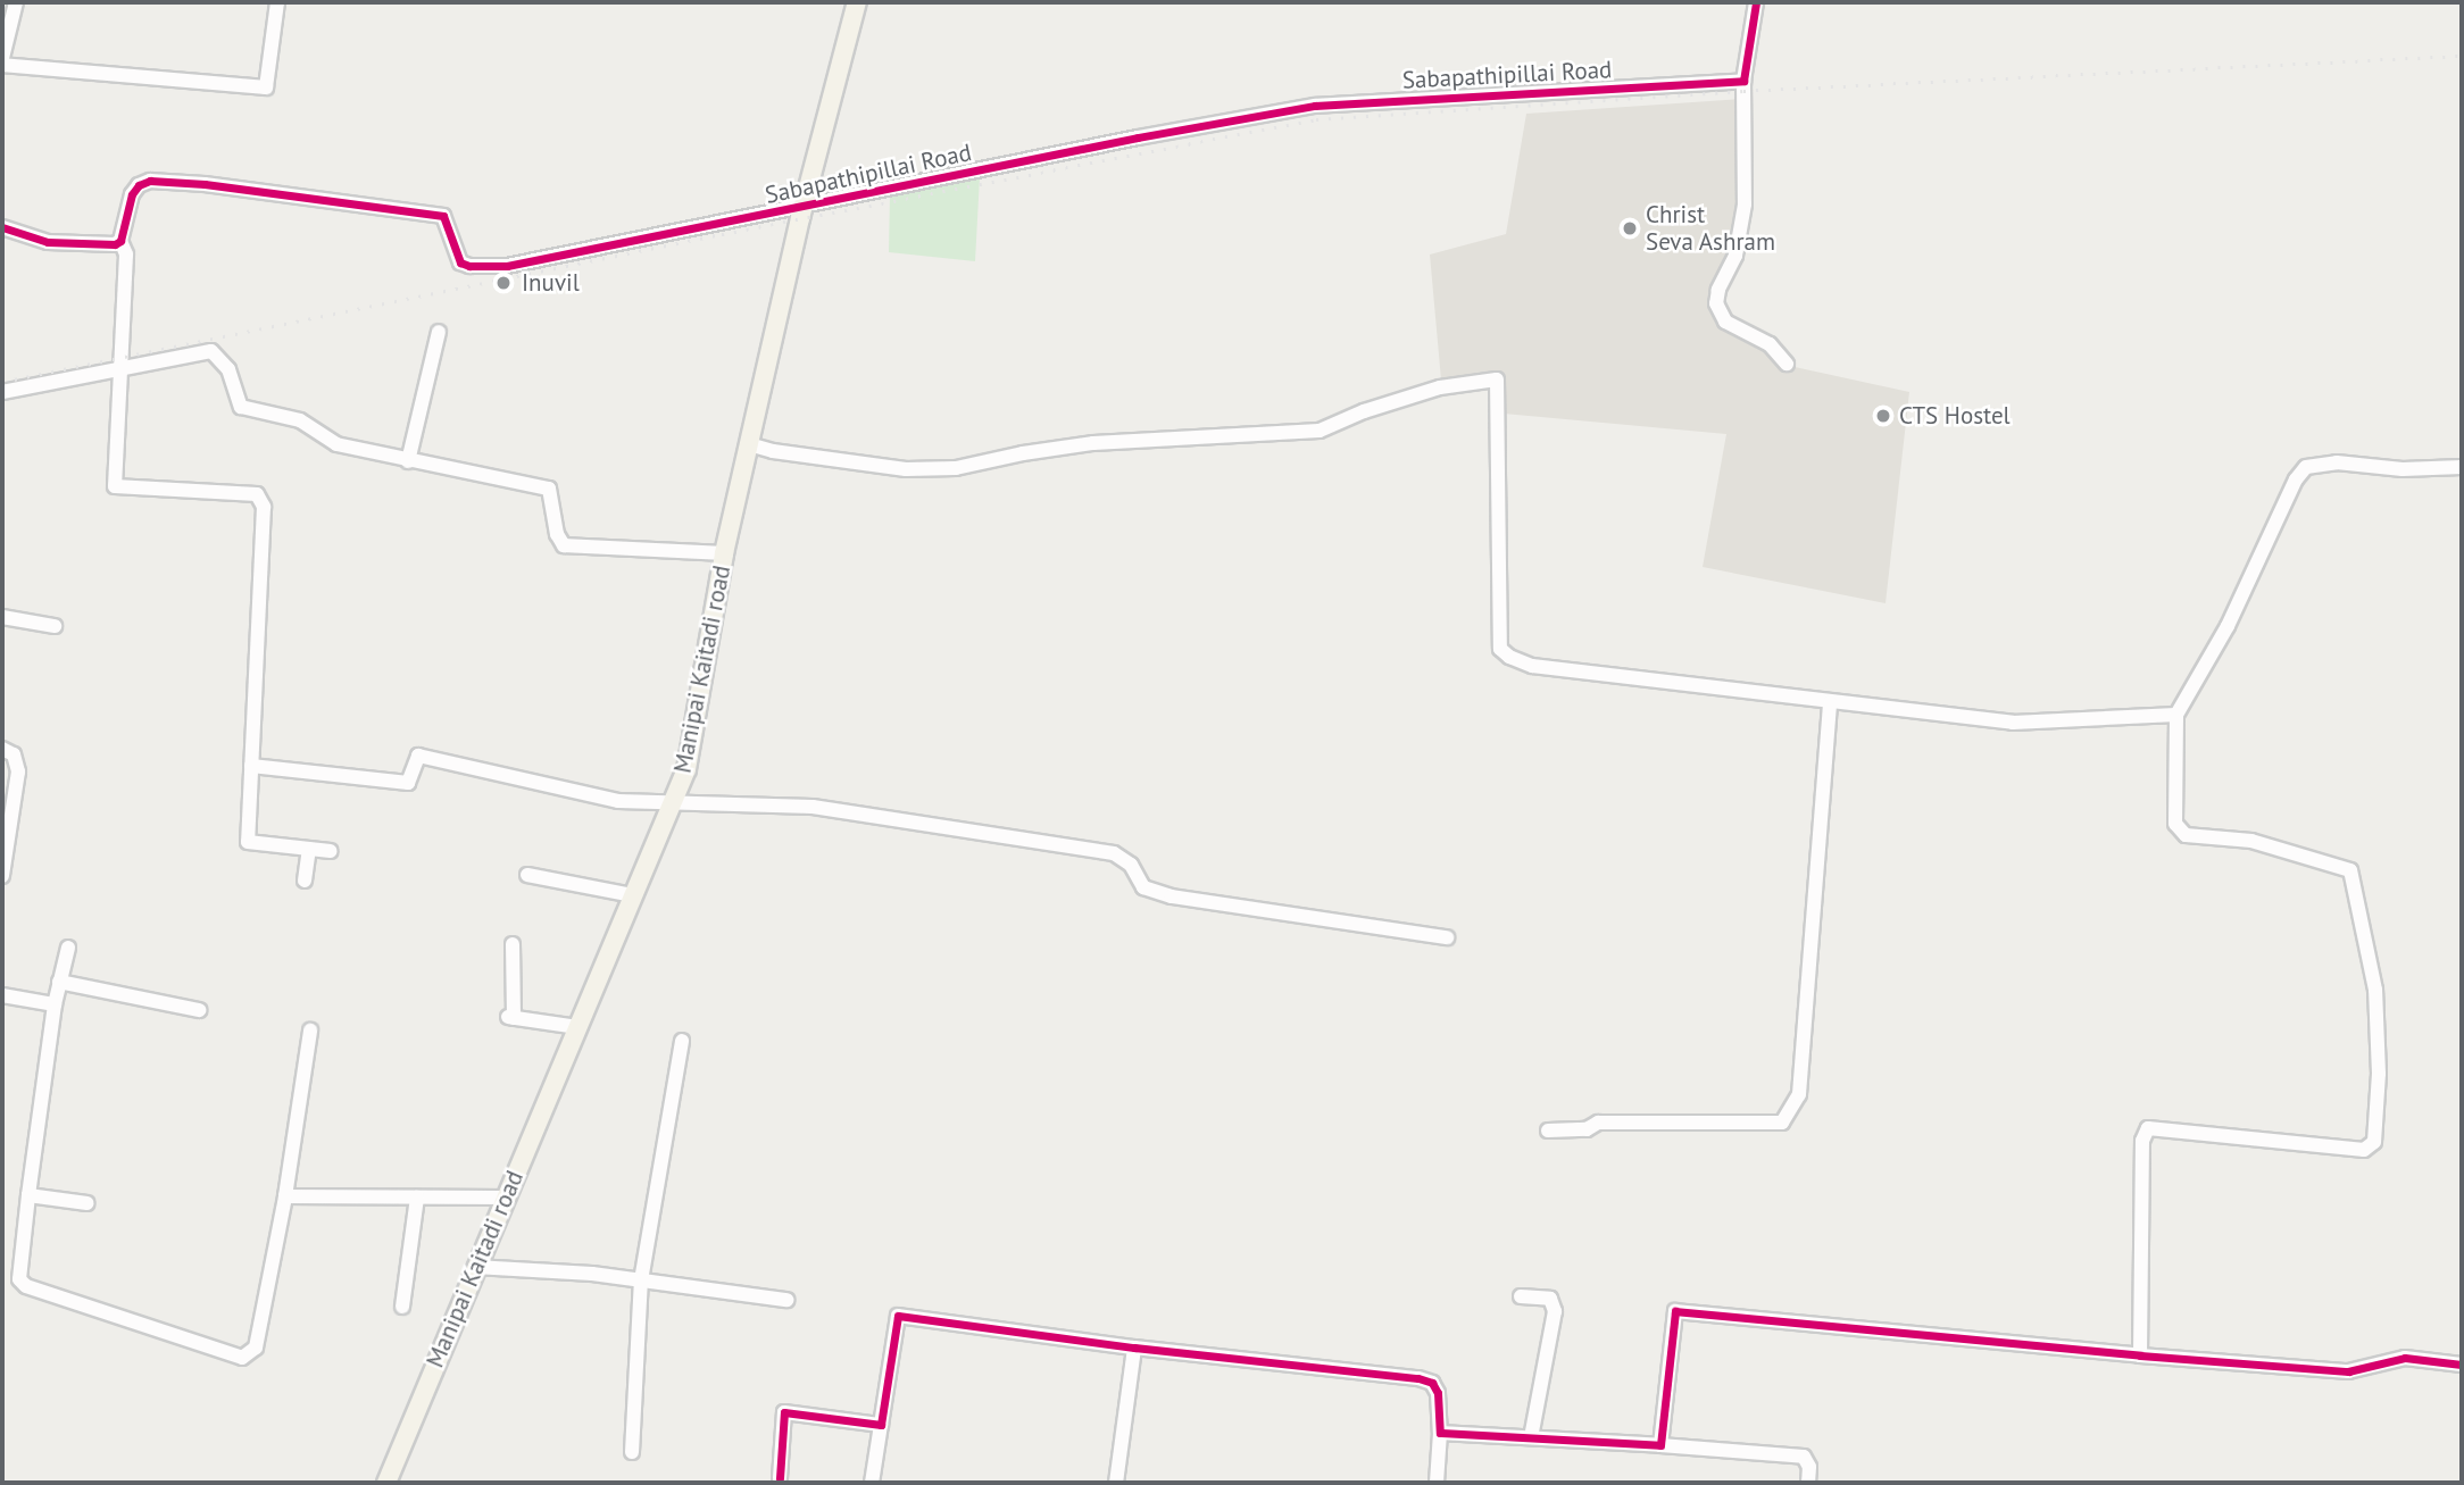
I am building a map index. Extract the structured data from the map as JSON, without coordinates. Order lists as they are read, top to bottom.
{
  "streets": {
    "main road": ["Manipai Kaitadi road"],
    "street": ["Sabapathipillai Road"]
  },
  "crossings": [
    ["Sabapathipillai Road", "Manipai Kaitadi road"]
  ],
  "places": ["Christ Seva Ashram", "Inuvil", "CTS Hostel"]
}
